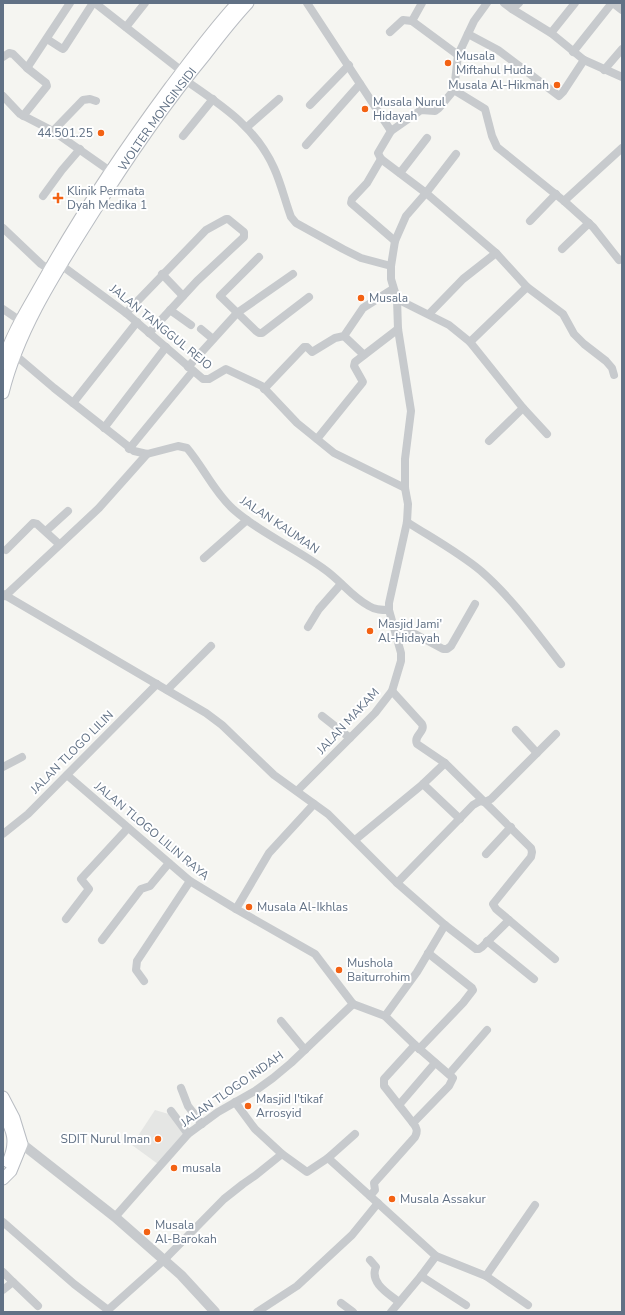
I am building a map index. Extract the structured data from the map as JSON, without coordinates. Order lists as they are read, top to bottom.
{
  "streets": {
    "main road": ["WOLTER MONGINSIDI"],
    "street": [
      "JALAN TANGGUL REJO",
      "JALAN KAUMAN",
      "JALAN MAKAM",
      "JALAN TLOGO LILIN",
      "JALAN TLOGO LILIN RAYA",
      "JALAN TLOGO INDAH"
    ]
  },
  "crossings": [
    ["WOLTER MONGINSIDI", "JALAN TANGGUL REJO"],
    ["JALAN KAUMAN", "JALAN MAKAM"],
    ["JALAN TLOGO LILIN", "JALAN TLOGO LILIN RAYA"],
    ["JALAN TLOGO LILIN RAYA", "JALAN TLOGO INDAH"]
  ],
  "places": {
    "other": [
      "Musala Miftahul Huda",
      "Musala Al-Hikmah",
      "Musala Nurul Hidayah",
      "44.501.25",
      "Musala",
      "Masjid Jami' Al-Hidayah",
      "Musala Al-Ikhlas",
      "Mushola Baiturrohim",
      "Masjid I'tikaf Arrosyid",
      "SDIT Nurul Iman",
      "musala",
      "Musala Assakur",
      "Musala Al-Barokah"
    ],
    "health": ["Klinik Permata Dyah Medika 1"]
  }
}
